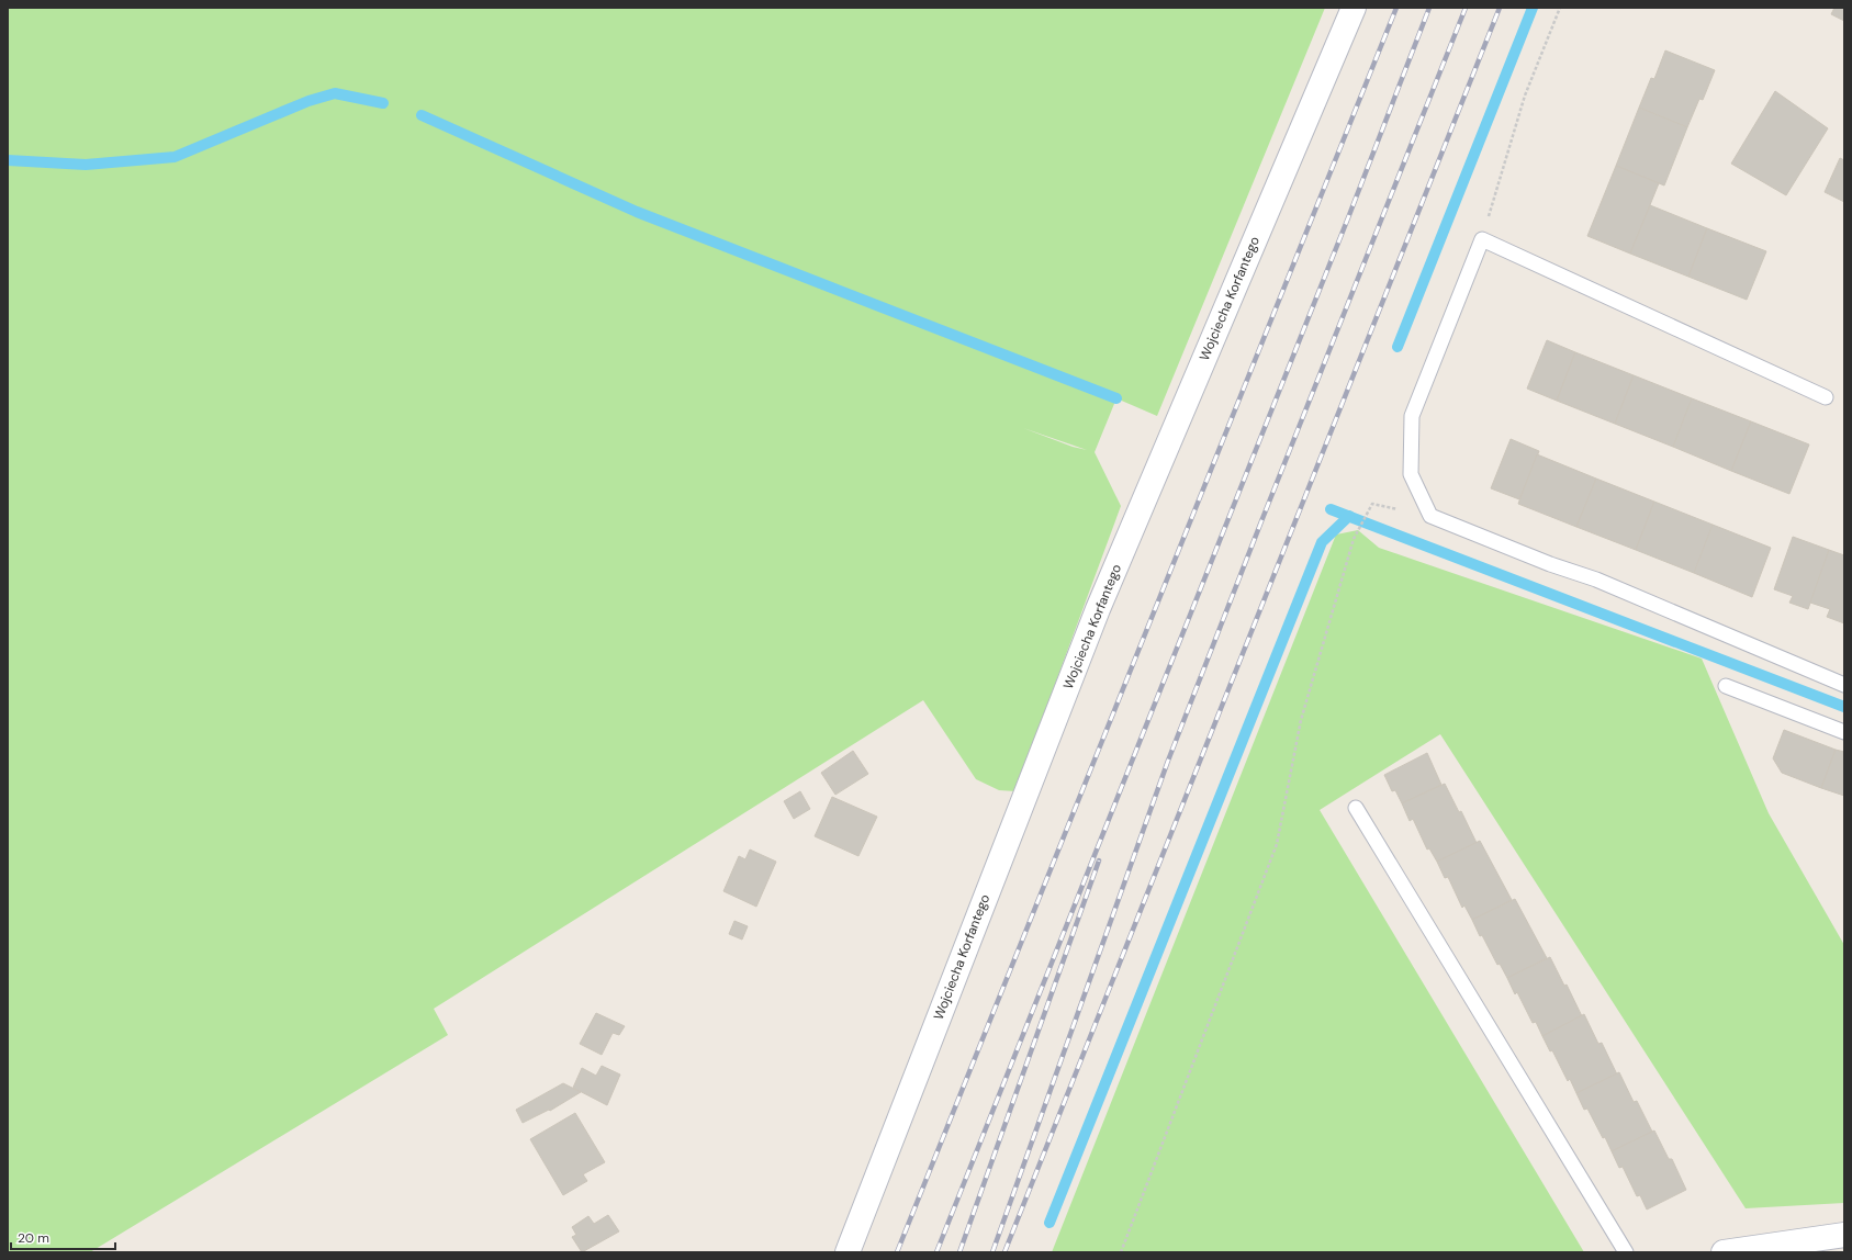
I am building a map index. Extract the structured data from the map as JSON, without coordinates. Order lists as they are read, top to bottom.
{
  "streets": {
    "street": ["Wojciecha Korfantego"]
  },
  "scale_bar": "20 m"
}
